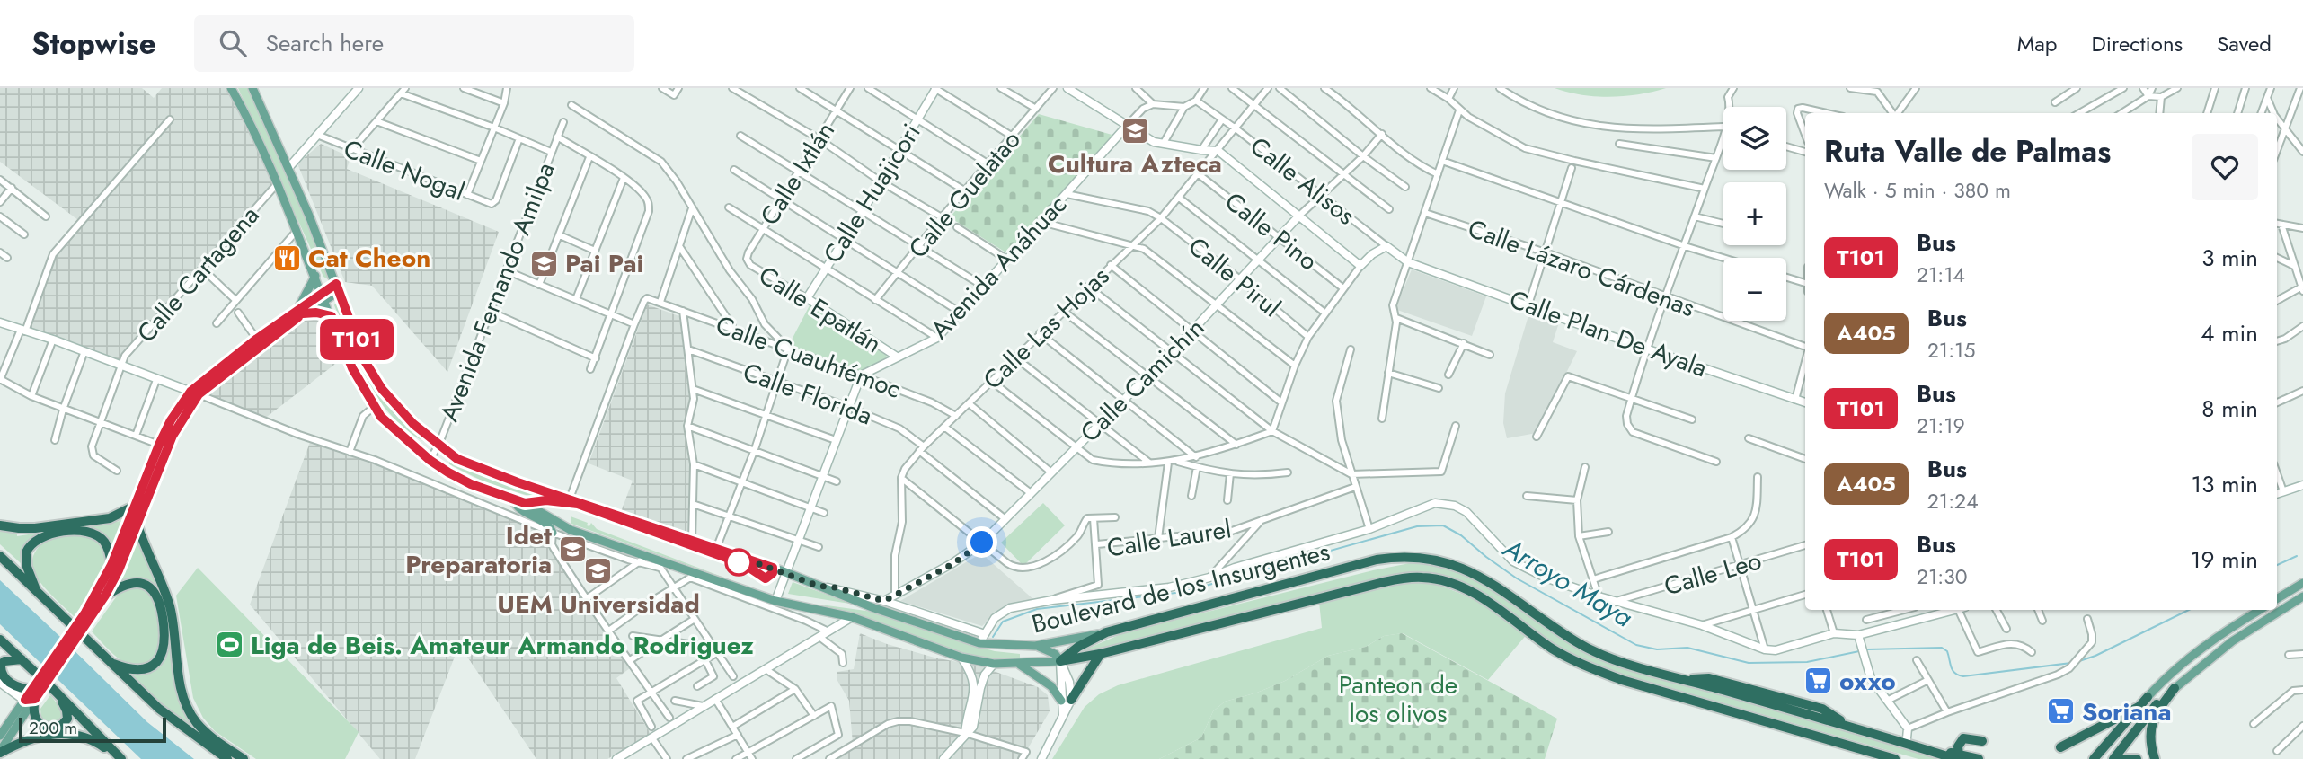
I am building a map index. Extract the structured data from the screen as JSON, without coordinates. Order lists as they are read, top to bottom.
{
  "streets": {
    "highway": ["Boulevard de los Insurgentes"],
    "street": [
      "Calle Nogal",
      "Calle Ixtlán",
      "Calle Alisos",
      "Calle Huajicori",
      "Calle Guelatao",
      "Calle Pino",
      "Avenida Anáhuac",
      "Calle Lázaro Cárdenas",
      "Calle Cartagena",
      "Calle Pirul",
      "Avenida Fernando Amilpa",
      "Calle Epatlán",
      "Calle Las Hojas",
      "Calle Plan De Ayala",
      "Calle Cuauhtémoc",
      "Calle Camichín",
      "Calle Florida",
      "Calle Laurel",
      "Calle Leo"
    ]
  },
  "crossings": [
    ["Calle Ixtlán", "Calle Epatlán"],
    ["Calle Alisos", "Calle Las Hojas"],
    ["Calle Alisos", "Calle Plan De Ayala"],
    ["Calle Alisos", "Calle Camichín"],
    ["Calle Huajicori", "Calle Epatlán"],
    ["Calle Pino", "Calle Las Hojas"],
    ["Calle Pino", "Calle Camichín"],
    ["Avenida Anáhuac", "Calle Pirul"],
    ["Avenida Anáhuac", "Calle Epatlán"],
    ["Avenida Anáhuac", "Calle Cuauhtémoc"],
    ["Calle Cartagena", "Boulevard de los Insurgentes"],
    ["Calle Pirul", "Calle Las Hojas"],
    ["Calle Pirul", "Calle Camichín"],
    ["Avenida Fernando Amilpa", "Boulevard de los Insurgentes"],
    ["Calle Las Hojas", "Calle Cuauhtémoc"],
    ["Calle Las Hojas", "Calle Florida"]
  ],
  "water": ["Arroyo Maya"],
  "parks": ["Panteon de los olivos"],
  "places": {
    "school or university": [
      "Cultura Azteca",
      "Pai Pai",
      "Idet Preparatoria",
      "UEM Universidad"
    ],
    "restaurant": ["Cat Cheon"],
    "sports": ["Liga de Beis. Amateur Armando Rodriguez"],
    "supermarket": ["oxxo", "Soriana"]
  },
  "lines": ["bus line T101"],
  "scale_bar": "200 m",
  "page": {
    "header": "Stopwise",
    "search": "Search here",
    "nav": ["Map", "Directions", "Saved"],
    "on_map": "T101",
    "map_buttons": ["+", "−"],
    "heading": ["Ruta Valle de Palmas", "Walk · 5 min · 380 m"],
    "list": [
      {
        "mark": "T101",
        "name": "Bus",
        "note": "21:14",
        "value": "3 min"
      },
      {
        "mark": "A405",
        "name": "Bus",
        "note": "21:15",
        "value": "4 min"
      },
      {
        "mark": "T101",
        "name": "Bus",
        "note": "21:19",
        "value": "8 min"
      },
      {
        "mark": "A405",
        "name": "Bus",
        "note": "21:24",
        "value": "13 min"
      },
      {
        "mark": "T101",
        "name": "Bus",
        "note": "21:30",
        "value": "19 min"
      }
    ],
    "scale": "200 m"
  }
}
